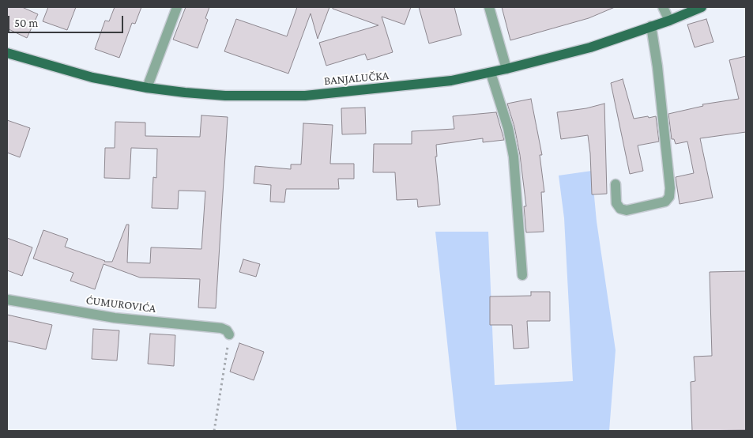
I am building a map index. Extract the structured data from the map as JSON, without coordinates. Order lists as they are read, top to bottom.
{
  "streets": {
    "main road": ["BANJALUČKA"],
    "street": ["ĆUMUROVIĆA"]
  },
  "scale_bar": "50 m"
}
